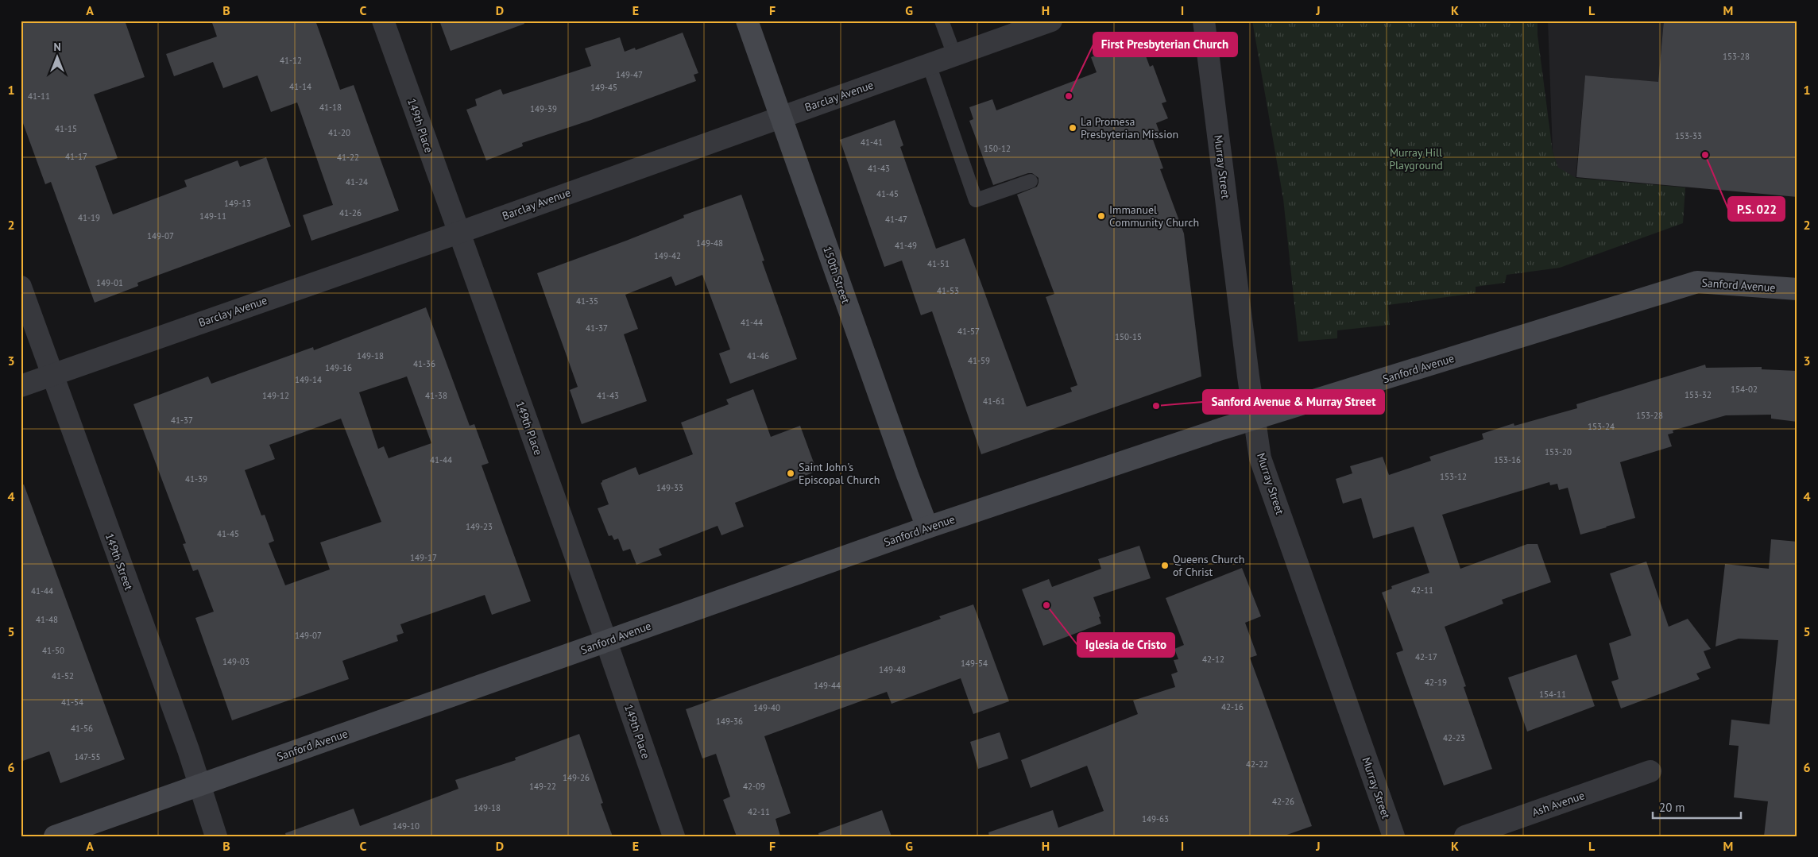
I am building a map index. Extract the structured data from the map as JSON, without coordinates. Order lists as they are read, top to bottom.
{
  "streets": {
    "street": [
      "Barclay Avenue",
      "149th Place",
      "Murray Street",
      "150th Street",
      "Sanford Avenue",
      "149th Street",
      "Ash Avenue"
    ]
  },
  "crossings": [
    ["Barclay Avenue", "149th Place"],
    ["Barclay Avenue", "150th Street"],
    ["Barclay Avenue", "149th Street"],
    ["149th Place", "Sanford Avenue"],
    ["Murray Street", "Sanford Avenue"],
    ["150th Street", "Sanford Avenue"],
    ["Sanford Avenue", "149th Street"]
  ],
  "parks": ["Murray Hill Playground"],
  "places": [
    "First Presbyterian Church",
    "La Promesa Presbyterian Mission",
    "P.S. 022",
    "Immanuel Community Church",
    "Sanford Avenue & Murray Street",
    "Saint John's Episcopal Church",
    "Queens Church of Christ",
    "Iglesia de Cristo"
  ],
  "house_numbers": [
    "153-28",
    "41-12",
    "149-47",
    "41-14",
    "149-45",
    "41-11",
    "41-18",
    "149-39",
    "41-15",
    "41-20",
    "153-33",
    "41-41",
    "150-12",
    "41-17",
    "41-22",
    "41-43",
    "41-24",
    "41-45",
    "149-13",
    "41-26",
    "149-11",
    "41-19",
    "41-47",
    "149-07",
    "149-48",
    "41-49",
    "149-42",
    "41-51",
    "149-01",
    "41-53",
    "41-35",
    "41-44",
    "41-37",
    "41-57",
    "150-15",
    "149-18",
    "41-46",
    "41-59",
    "41-36",
    "149-16",
    "149-14",
    "154-02",
    "153-32",
    "149-12",
    "41-38",
    "41-43",
    "41-61",
    "153-28",
    "41-37",
    "153-24",
    "153-20",
    "41-44",
    "153-16",
    "153-12",
    "41-39",
    "149-33",
    "149-23",
    "41-45",
    "149-17",
    "42-11",
    "41-44",
    "41-48",
    "149-07",
    "41-50",
    "42-17",
    "42-12",
    "149-03",
    "149-54",
    "149-48",
    "41-52",
    "42-19",
    "149-44",
    "154-11",
    "41-54",
    "42-16",
    "149-40",
    "149-36",
    "41-56",
    "42-23",
    "147-55",
    "42-22",
    "149-26",
    "149-22",
    "42-09",
    "42-26",
    "149-18",
    "42-11",
    "149-63",
    "149-10"
  ],
  "scale_bar": "20 m",
  "north": "top",
  "grid": {
    "columns": [
      "A",
      "B",
      "C",
      "D",
      "E",
      "F",
      "G",
      "H",
      "I",
      "J",
      "K",
      "L",
      "M"
    ],
    "rows": [
      "1",
      "2",
      "3",
      "4",
      "5",
      "6"
    ]
  }
}
